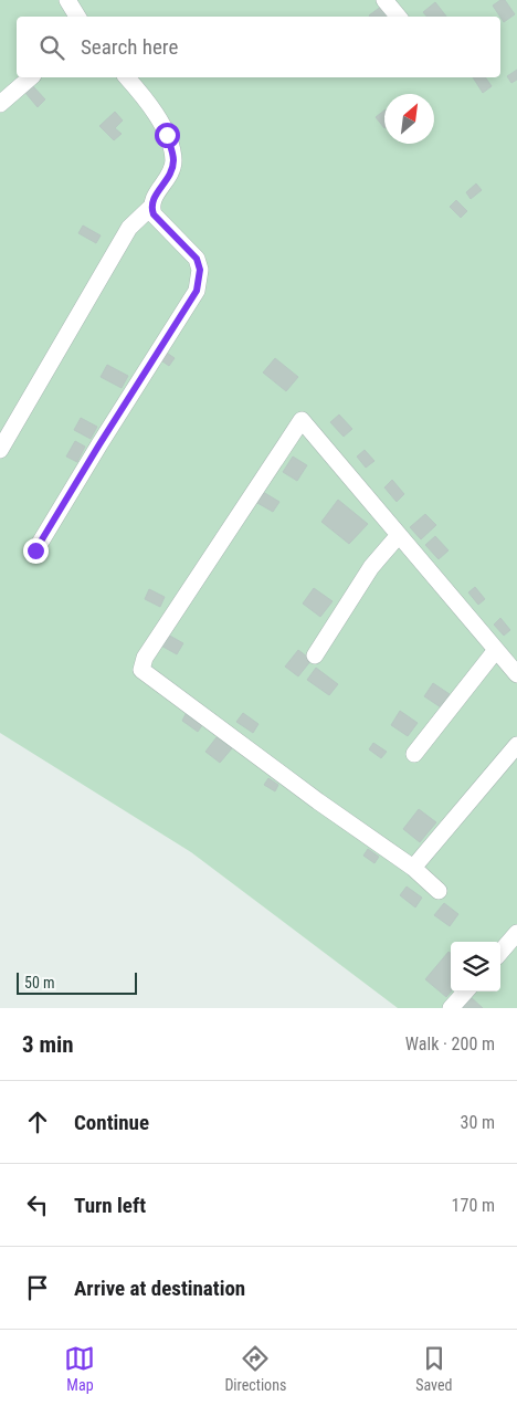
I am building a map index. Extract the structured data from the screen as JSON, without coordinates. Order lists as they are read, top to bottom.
{
  "scale_bar": "50 m",
  "north": "top right",
  "page": {
    "search": "Search here",
    "scale": "50 m",
    "heading": ["3 min", "Walk · 200 m"],
    "list": [
      ["Continue", "30 m"],
      ["Turn left", "170 m"],
      "Arrive at destination"
    ],
    "nav": ["Map", "Directions", "Saved"]
  }
}
